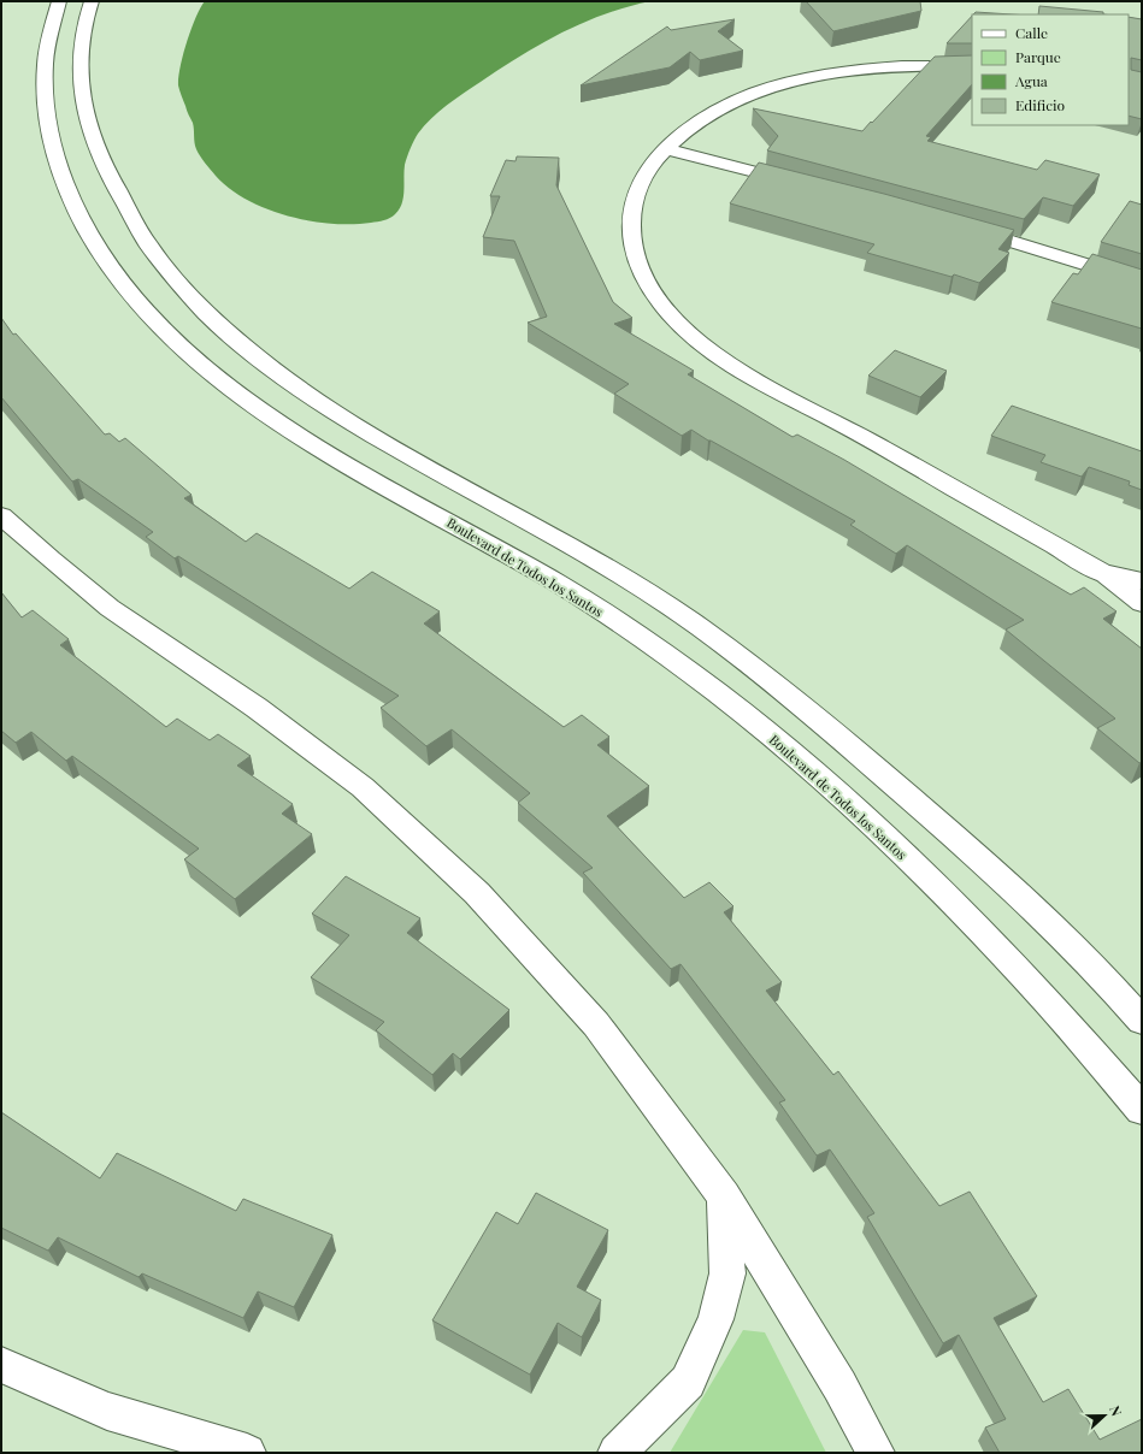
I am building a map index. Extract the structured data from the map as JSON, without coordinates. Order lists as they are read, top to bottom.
{
  "streets": {
    "street": ["Boulevard de Todos los Santos"]
  },
  "legend": [
    "Calle",
    "Parque",
    "Agua",
    "Edificio"
  ],
  "north": "right"
}
